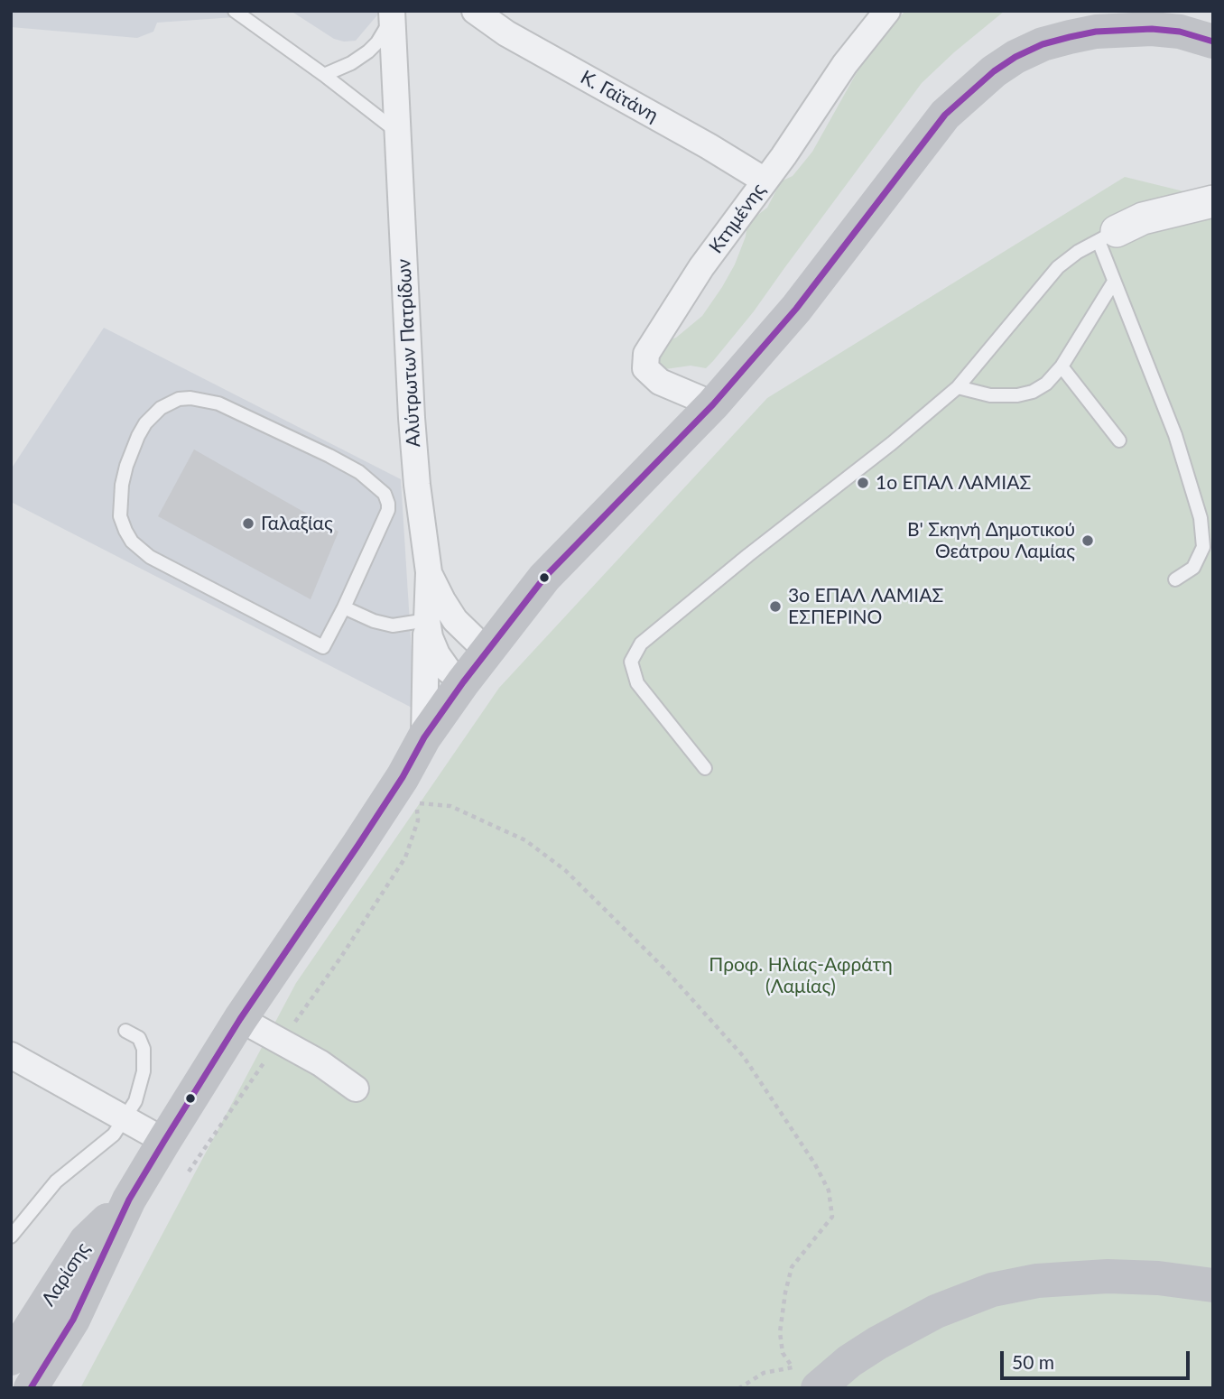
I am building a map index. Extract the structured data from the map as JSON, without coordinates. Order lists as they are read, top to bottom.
{
  "streets": {
    "main road": ["Λαρίσης"],
    "street": ["Κ. Γαϊτάνη", "Κτημένης", "Αλύτρωτων Πατρίδων"]
  },
  "crossings": [
    ["Κ. Γαϊτάνη", "Κτημένης"],
    ["Κτημένης", "Λαρίσης"],
    ["Αλύτρωτων Πατρίδων", "Λαρίσης"]
  ],
  "parks": ["Προφ. Ηλίας-Αφράτη (Λαμίας)"],
  "places": [
    "1ο ΕΠΑΛ ΛΑΜΙΑΣ",
    "Γαλαξίας",
    "Β' Σκηνή Δημοτικού Θεάτρου Λαμίας",
    "3ο ΕΠΑΛ ΛΑΜΙΑΣ ΕΣΠΕΡΙΝΟ"
  ],
  "scale_bar": "50 m"
}
